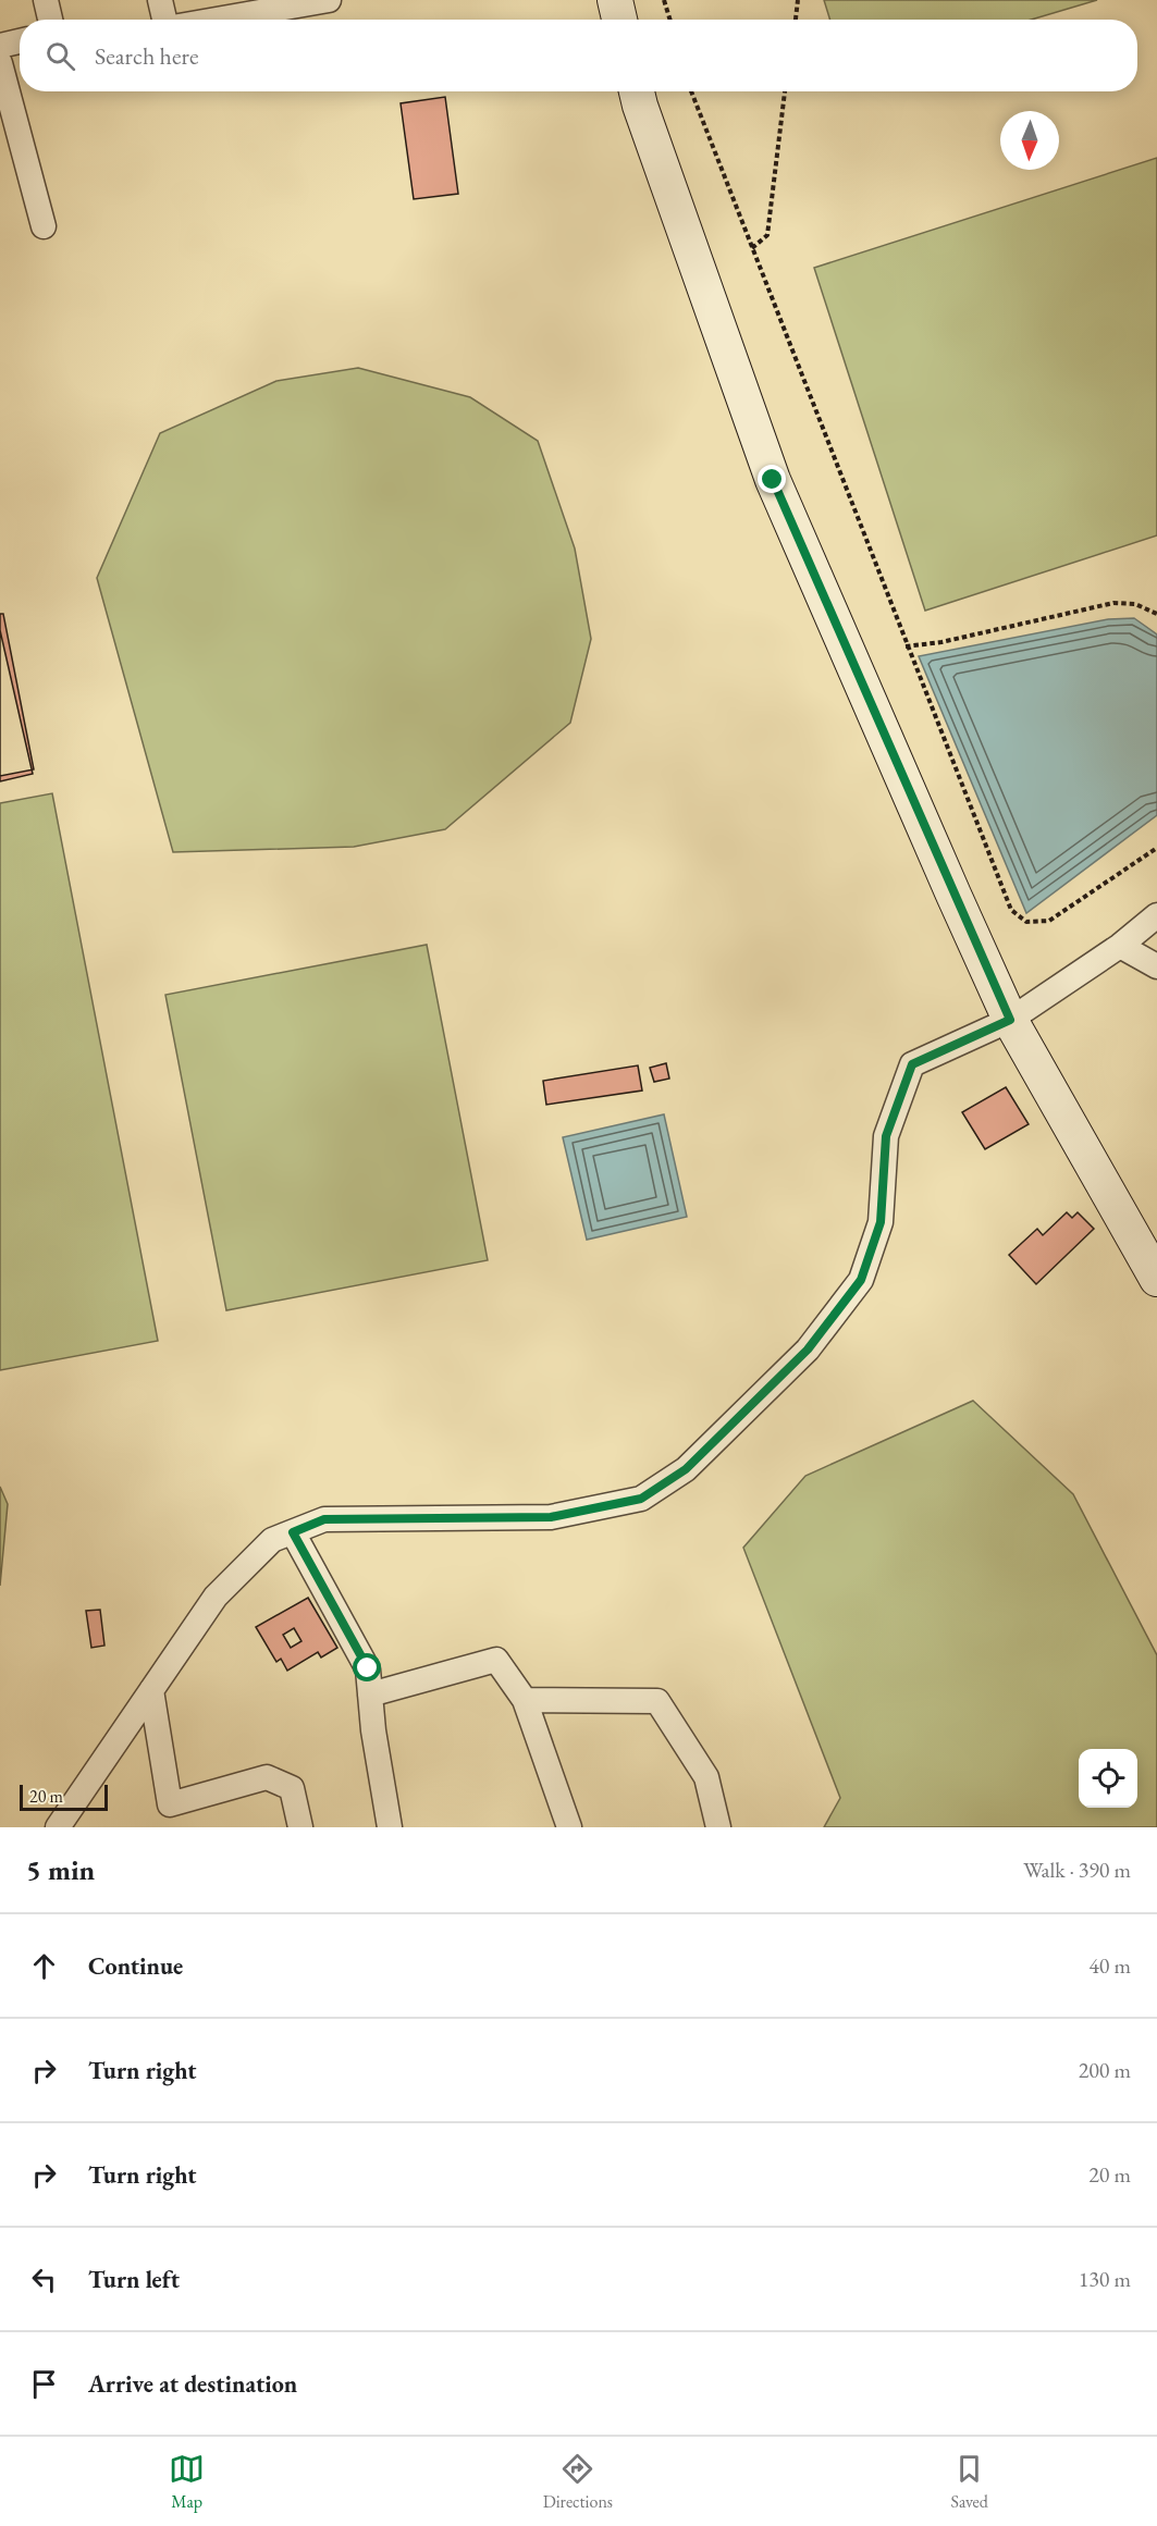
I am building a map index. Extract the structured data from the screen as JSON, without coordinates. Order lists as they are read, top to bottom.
{
  "scale_bar": "20 m",
  "north": "bottom",
  "page": {
    "search": "Search here",
    "scale": "20 m",
    "heading": ["5 min", "Walk · 390 m"],
    "list": [
      ["Continue", "40 m"],
      ["Turn right", "200 m"],
      ["Turn right", "20 m"],
      ["Turn left", "130 m"],
      "Arrive at destination"
    ],
    "nav": ["Map", "Directions", "Saved"]
  }
}
